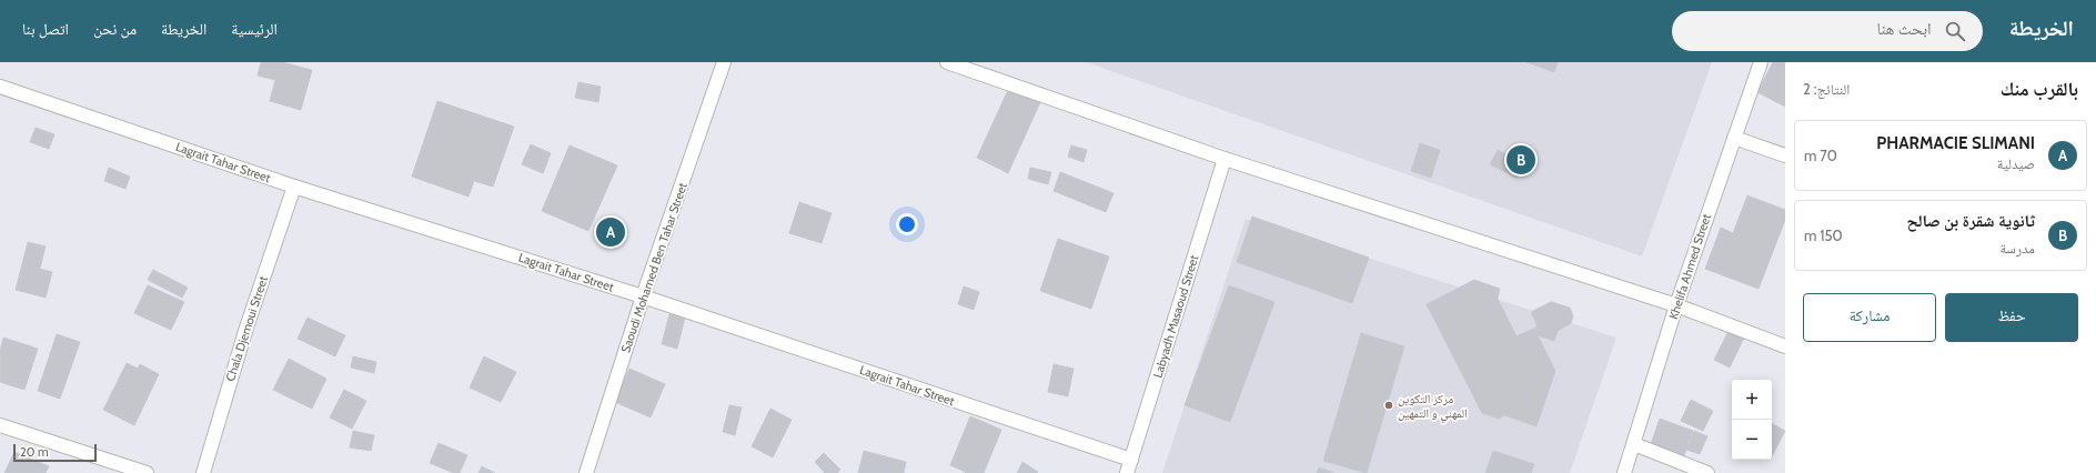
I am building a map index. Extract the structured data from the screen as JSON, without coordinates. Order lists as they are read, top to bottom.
{
  "streets": {
    "street": [
      "Lagrait Tahar Street",
      "Khelifa Ahmed Street",
      "Saoudi Mohamed Ben Tahar Street",
      "Labyadh Masaoud Street",
      "Chala Djemoui Street"
    ]
  },
  "crossings": [
    ["Lagrait Tahar Street", "Saoudi Mohamed Ben Tahar Street"],
    ["Lagrait Tahar Street", "Labyadh Masaoud Street"],
    ["Lagrait Tahar Street", "Chala Djemoui Street"]
  ],
  "places": ["مركز التكوين المهني و التمهين"],
  "scale_bar": "20 m",
  "page": {
    "header": "الخريطة",
    "search": "ابحث هنا",
    "nav": [
      "الرئيسية",
      "الخريطة",
      "من نحن",
      "اتصل بنا"
    ],
    "heading": ["بالقرب منك", "النتائج: 2"],
    "list": [
      {
        "mark": "A",
        "name": "PHARMACIE SLIMANI",
        "note": "صيدلية",
        "value": "70 m"
      },
      {
        "mark": "B",
        "name": "ثانوية شقرة بن صالح",
        "note": "مدرسة",
        "value": "150 m"
      }
    ],
    "pins": ["B", "A"],
    "buttons": ["حفظ", "مشاركة"],
    "map_buttons": ["+", "−"],
    "scale": "20 m"
  }
}
